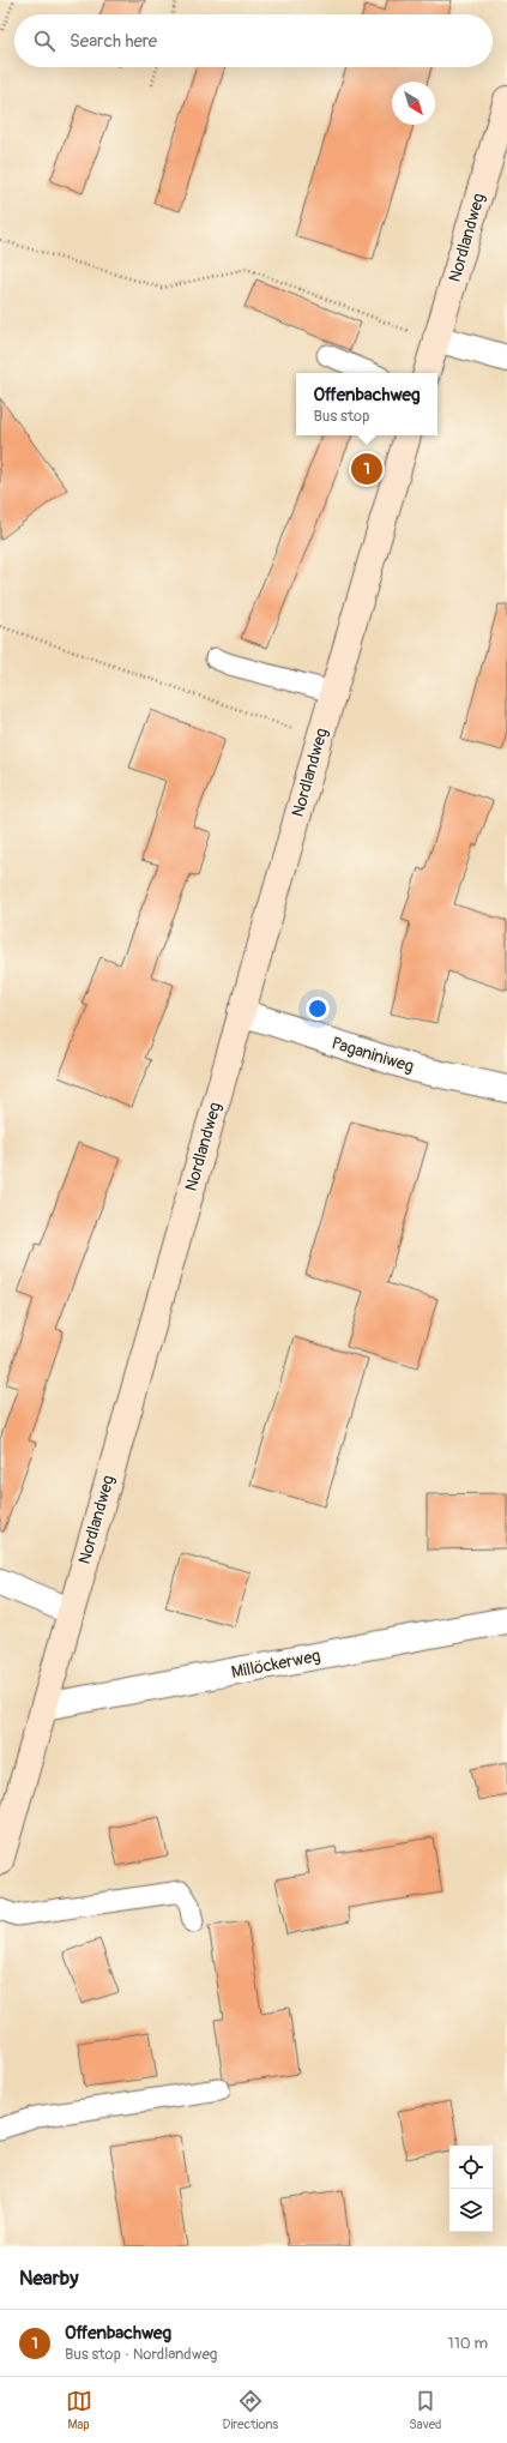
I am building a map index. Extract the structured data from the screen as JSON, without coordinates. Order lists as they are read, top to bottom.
{
  "streets": {
    "street": ["Nordlandweg", "Paganiniweg", "Millöckerweg"]
  },
  "crossings": [
    ["Nordlandweg", "Paganiniweg"],
    ["Nordlandweg", "Millöckerweg"]
  ],
  "north": "bottom right",
  "page": {
    "search": "Search here",
    "popup": ["Offenbachweg", "Bus stop"],
    "pins": "1",
    "heading": "Nearby",
    "list": [
      {
        "mark": "1",
        "name": "Offenbachweg",
        "note": "Bus stop · Nordlandweg",
        "value": "110 m"
      }
    ],
    "nav": ["Map", "Directions", "Saved"]
  }
}
